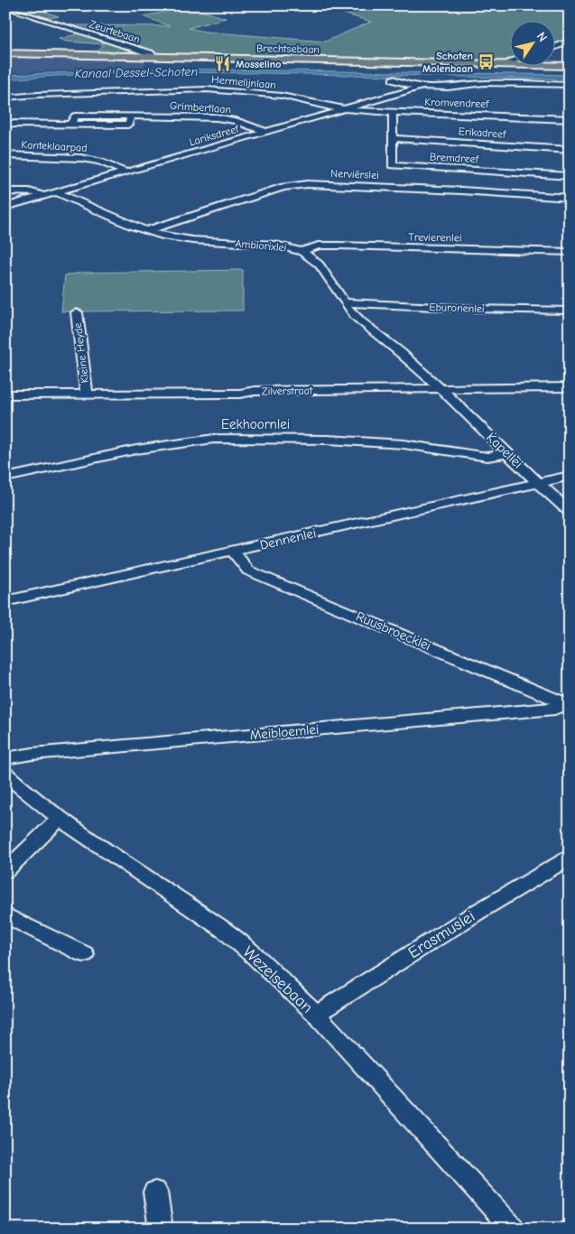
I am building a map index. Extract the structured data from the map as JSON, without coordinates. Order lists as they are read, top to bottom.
{
  "streets": {
    "main road": ["Brechtsebaan"],
    "street": [
      "Zeurtebaan",
      "Hermelijnlaan",
      "Kromvendreef",
      "Grimbertlaan",
      "Erikadreef",
      "Lariksdreef",
      "Kanteklaarpad",
      "Bremdreef",
      "Nerviërslei",
      "Trevierenlei",
      "Ambiorixlei",
      "Eburonenlei",
      "Kleine Heyde",
      "Zilverstraat",
      "Eekhoornlei",
      "Kapellei",
      "Dennenlei",
      "Ruusbroecklei",
      "Meibloemlei",
      "Erasmuslei",
      "Wezelsebaan"
    ]
  },
  "crossings": [
    ["Zeurtebaan", "Brechtsebaan"],
    ["Hermelijnlaan", "Kromvendreef"],
    ["Hermelijnlaan", "Lariksdreef"],
    ["Kromvendreef", "Lariksdreef"],
    ["Kromvendreef", "Bremdreef"],
    ["Grimbertlaan", "Lariksdreef"],
    ["Erikadreef", "Bremdreef"],
    ["Lariksdreef", "Kanteklaarpad"],
    ["Lariksdreef", "Ambiorixlei"],
    ["Nerviërslei", "Ambiorixlei"],
    ["Trevierenlei", "Ambiorixlei"],
    ["Ambiorixlei", "Eburonenlei"],
    ["Ambiorixlei", "Zilverstraat"],
    ["Ambiorixlei", "Kapellei"],
    ["Kleine Heyde", "Zilverstraat"],
    ["Zilverstraat", "Kapellei"],
    ["Eekhoornlei", "Kapellei"],
    ["Kapellei", "Dennenlei"],
    ["Dennenlei", "Ruusbroecklei"],
    ["Ruusbroecklei", "Meibloemlei"],
    ["Erasmuslei", "Wezelsebaan"]
  ],
  "water": ["Kanaal Dessel-Schoten"],
  "places": {
    "bus stop": ["Schoten Molenbaan"],
    "restaurant": ["Mosselino"]
  },
  "north": "top right"
}
